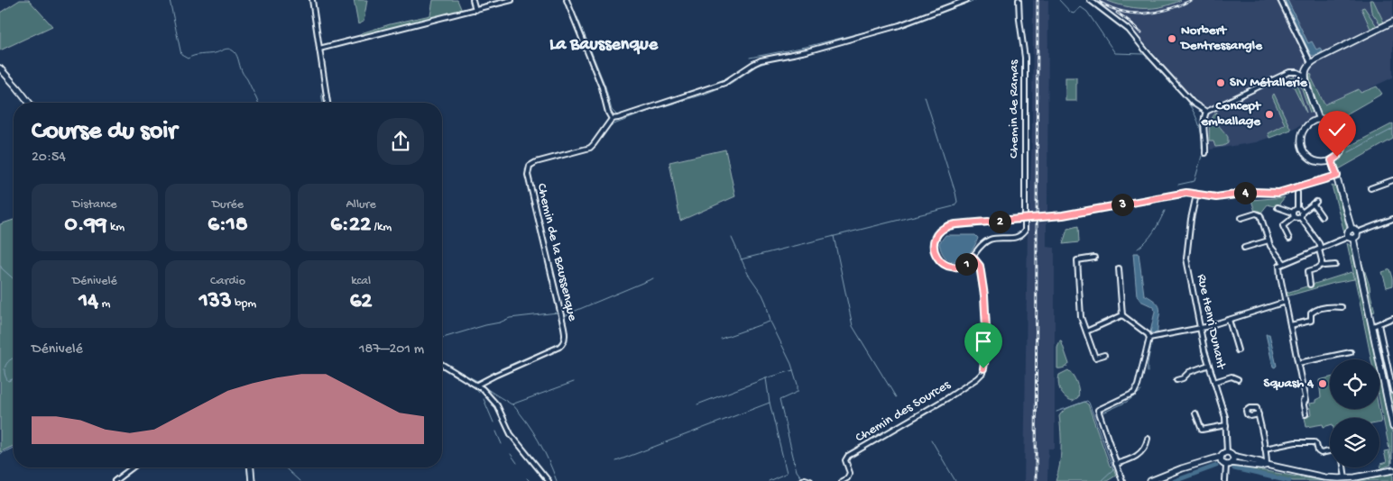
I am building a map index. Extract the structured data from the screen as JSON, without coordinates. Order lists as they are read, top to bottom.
{
  "streets": {
    "street": [
      "Chemin de Ramas",
      "Chemin de la Baussenque",
      "Rue Henri Dunant",
      "Chemin des Sources"
    ]
  },
  "crossings": [
    ["Chemin de Ramas", "Rue Henri Dunant"],
    ["Chemin de Ramas", "Chemin des Sources"]
  ],
  "districts": ["La Baussenque"],
  "places": [
    "Norbert Dentressangle",
    "SIV Métallerie",
    "Concept emballage",
    "Squash 4"
  ],
  "page": {
    "heading": ["Course du soir", "20:54"],
    "stats": [
      ["Distance", "0.99 km"],
      ["Durée", "6:18"],
      ["Allure", "6:22 /km"],
      ["Dénivelé", "14 m"],
      ["Cardio", "133 bpm"],
      ["kcal", "62"]
    ],
    "pins": [
      "4",
      "3",
      "2",
      "1"
    ],
    "chart": ["Dénivelé", "187–201 m"]
  }
}
